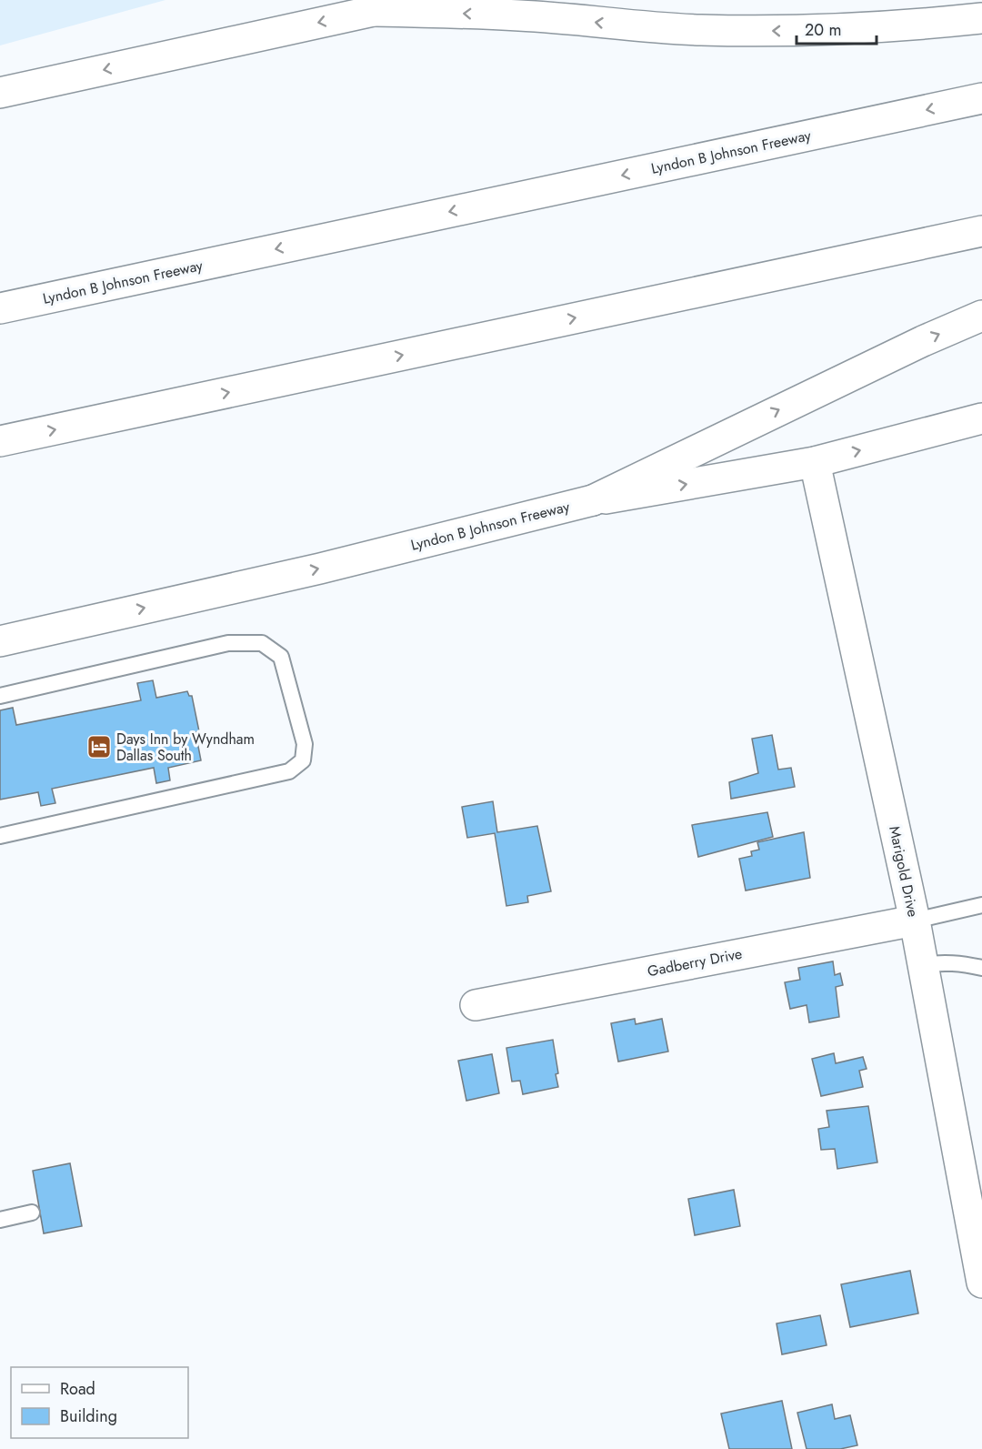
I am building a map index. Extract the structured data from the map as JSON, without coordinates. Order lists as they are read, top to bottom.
{
  "streets": {
    "main road": ["Lyndon B Johnson Freeway", "Marigold Drive", "Gadberry Drive"]
  },
  "crossings": [
    ["Lyndon B Johnson Freeway", "Marigold Drive"],
    ["Marigold Drive", "Gadberry Drive"]
  ],
  "places": {
    "hotel": ["Days Inn by Wyndham Dallas South"]
  },
  "legend": ["Road", "Building"],
  "scale_bar": "20 m"
}
